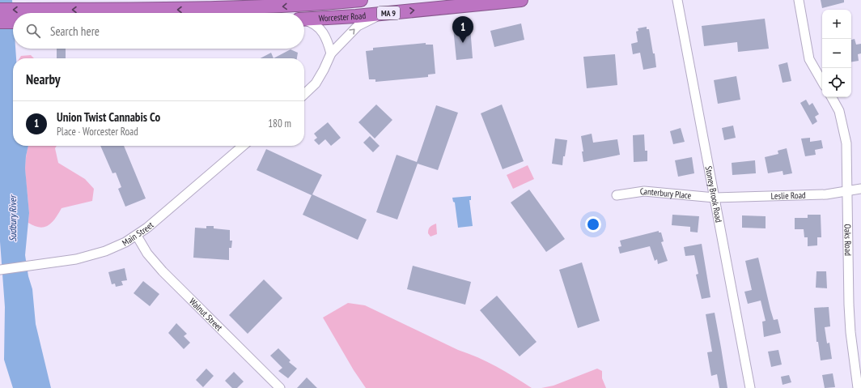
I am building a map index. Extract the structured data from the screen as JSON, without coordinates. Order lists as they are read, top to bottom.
{
  "streets": {
    "highway": ["MA 9", "Worcester Road"],
    "street": [
      "Canterbury Place",
      "Stoney Brook Road",
      "Leslie Road",
      "Main Street",
      "Oaks Road",
      "Walnut Street"
    ]
  },
  "crossings": [
    ["Canterbury Place", "Stoney Brook Road"],
    ["Canterbury Place", "Leslie Road"],
    ["Stoney Brook Road", "Leslie Road"],
    ["Leslie Road", "Oaks Road"],
    ["Main Street", "Walnut Street"]
  ],
  "water": ["Sudbury River"],
  "page": {
    "map_buttons": ["+", "−"],
    "search": "Search here",
    "pins": "1",
    "heading": "Nearby",
    "list": [
      {
        "mark": "1",
        "name": "Union Twist Cannabis Co",
        "note": "Place · Worcester Road",
        "value": "180 m"
      }
    ]
  }
}
